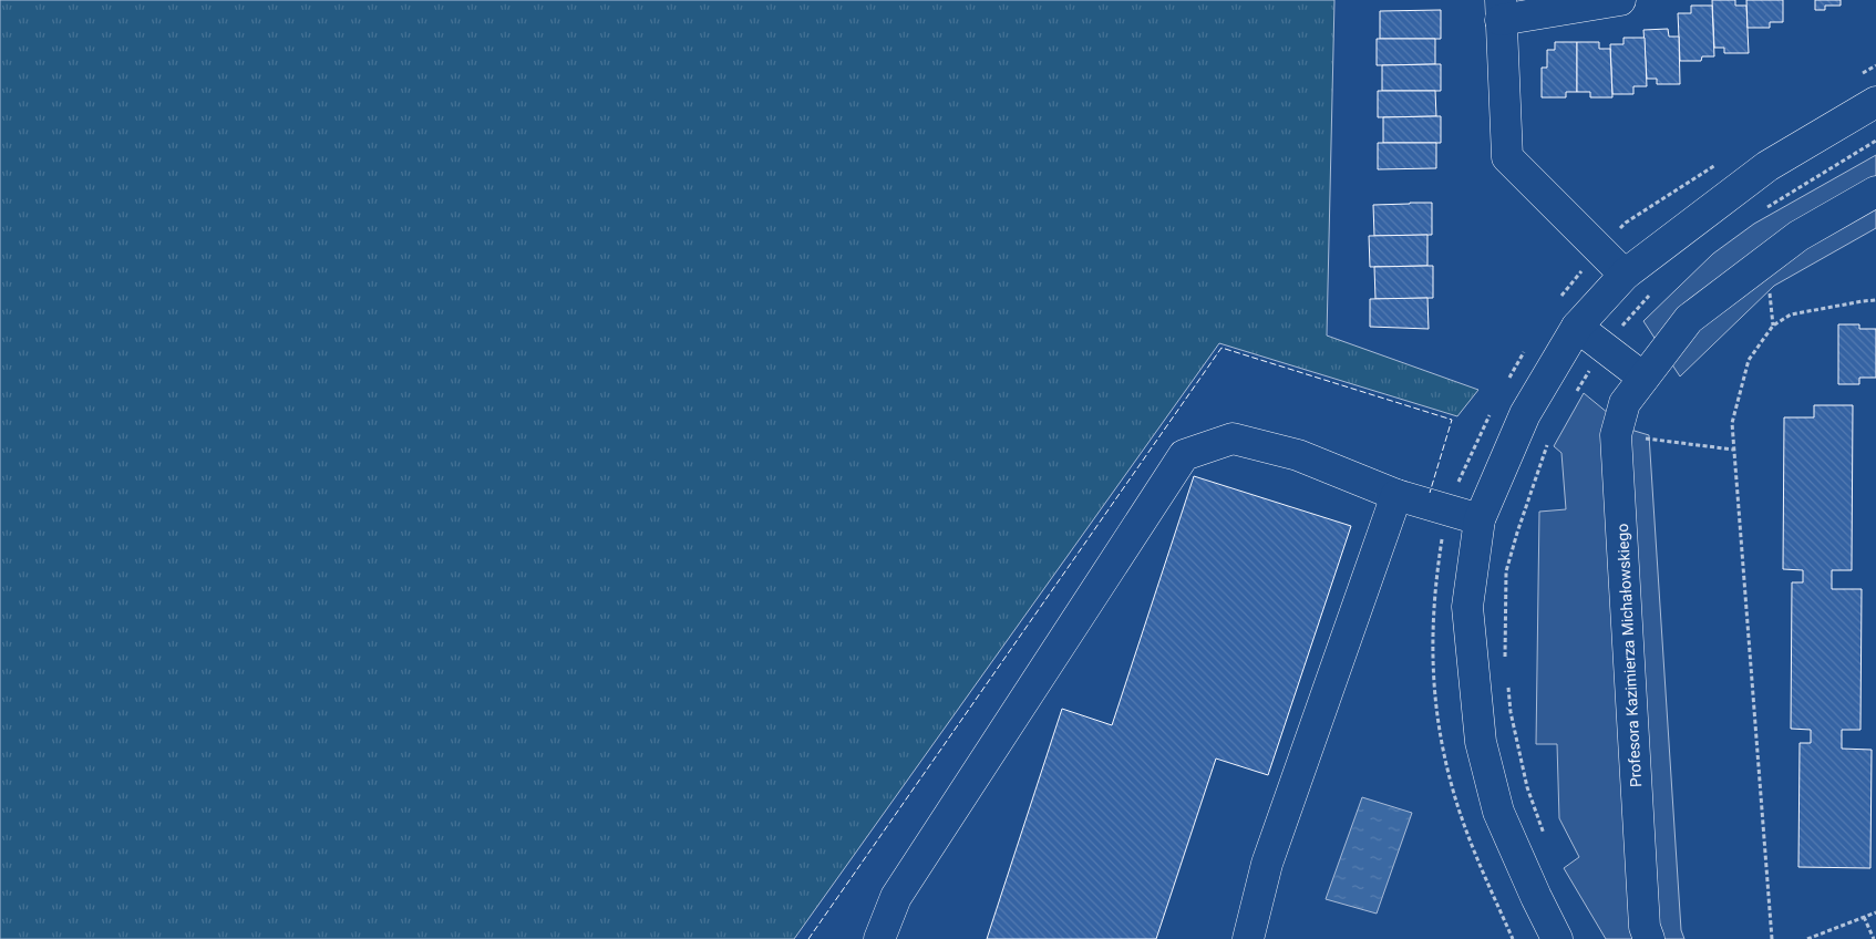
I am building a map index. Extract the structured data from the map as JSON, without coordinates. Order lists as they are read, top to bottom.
{
  "streets": {
    "street": ["Profesora Kazimierza Michałowskiego"]
  }
}
